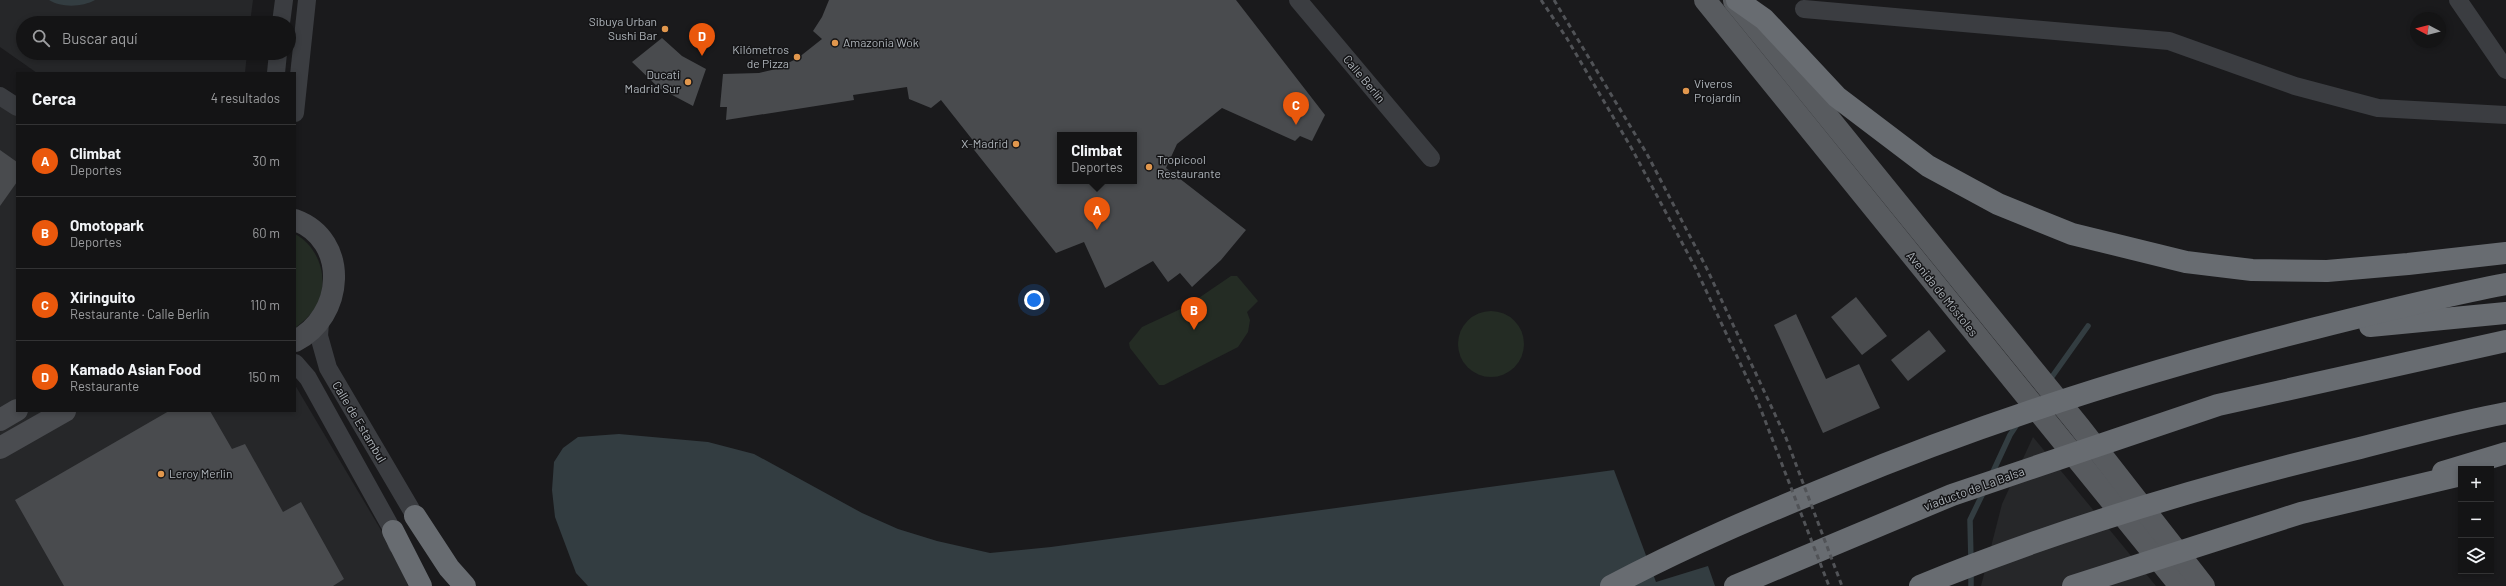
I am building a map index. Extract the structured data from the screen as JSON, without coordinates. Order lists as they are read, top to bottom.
{
  "streets": {
    "highway": ["viaducto de La Balsa"],
    "main road": ["Avenida de Móstoles"],
    "street": ["Calle Berlín", "Calle de Estambul"]
  },
  "places": [
    "Sibuya Urban Sushi Bar",
    "Amazonia Wok",
    "Kilómetros de Pizza",
    "Ducati Madrid Sur",
    "Viveros Projardín",
    "X-Madrid",
    "Tropicool Restaurante",
    "Leroy Merlin"
  ],
  "north": "left",
  "page": {
    "search": "Buscar aquí",
    "pins": [
      "D",
      "C",
      "A",
      "B"
    ],
    "heading": ["Cerca", "4 resultados"],
    "list": [
      {
        "mark": "A",
        "name": "Climbat",
        "note": "Deportes",
        "value": "30 m"
      },
      {
        "mark": "B",
        "name": "Omotopark",
        "note": "Deportes",
        "value": "60 m"
      },
      {
        "mark": "C",
        "name": "Xiringuito",
        "note": "Restaurante · Calle Berlín",
        "value": "110 m"
      },
      {
        "mark": "D",
        "name": "Kamado Asian Food",
        "note": "Restaurante",
        "value": "150 m"
      }
    ],
    "popup": ["Climbat", "Deportes"],
    "map_buttons": ["+", "−"]
  }
}
